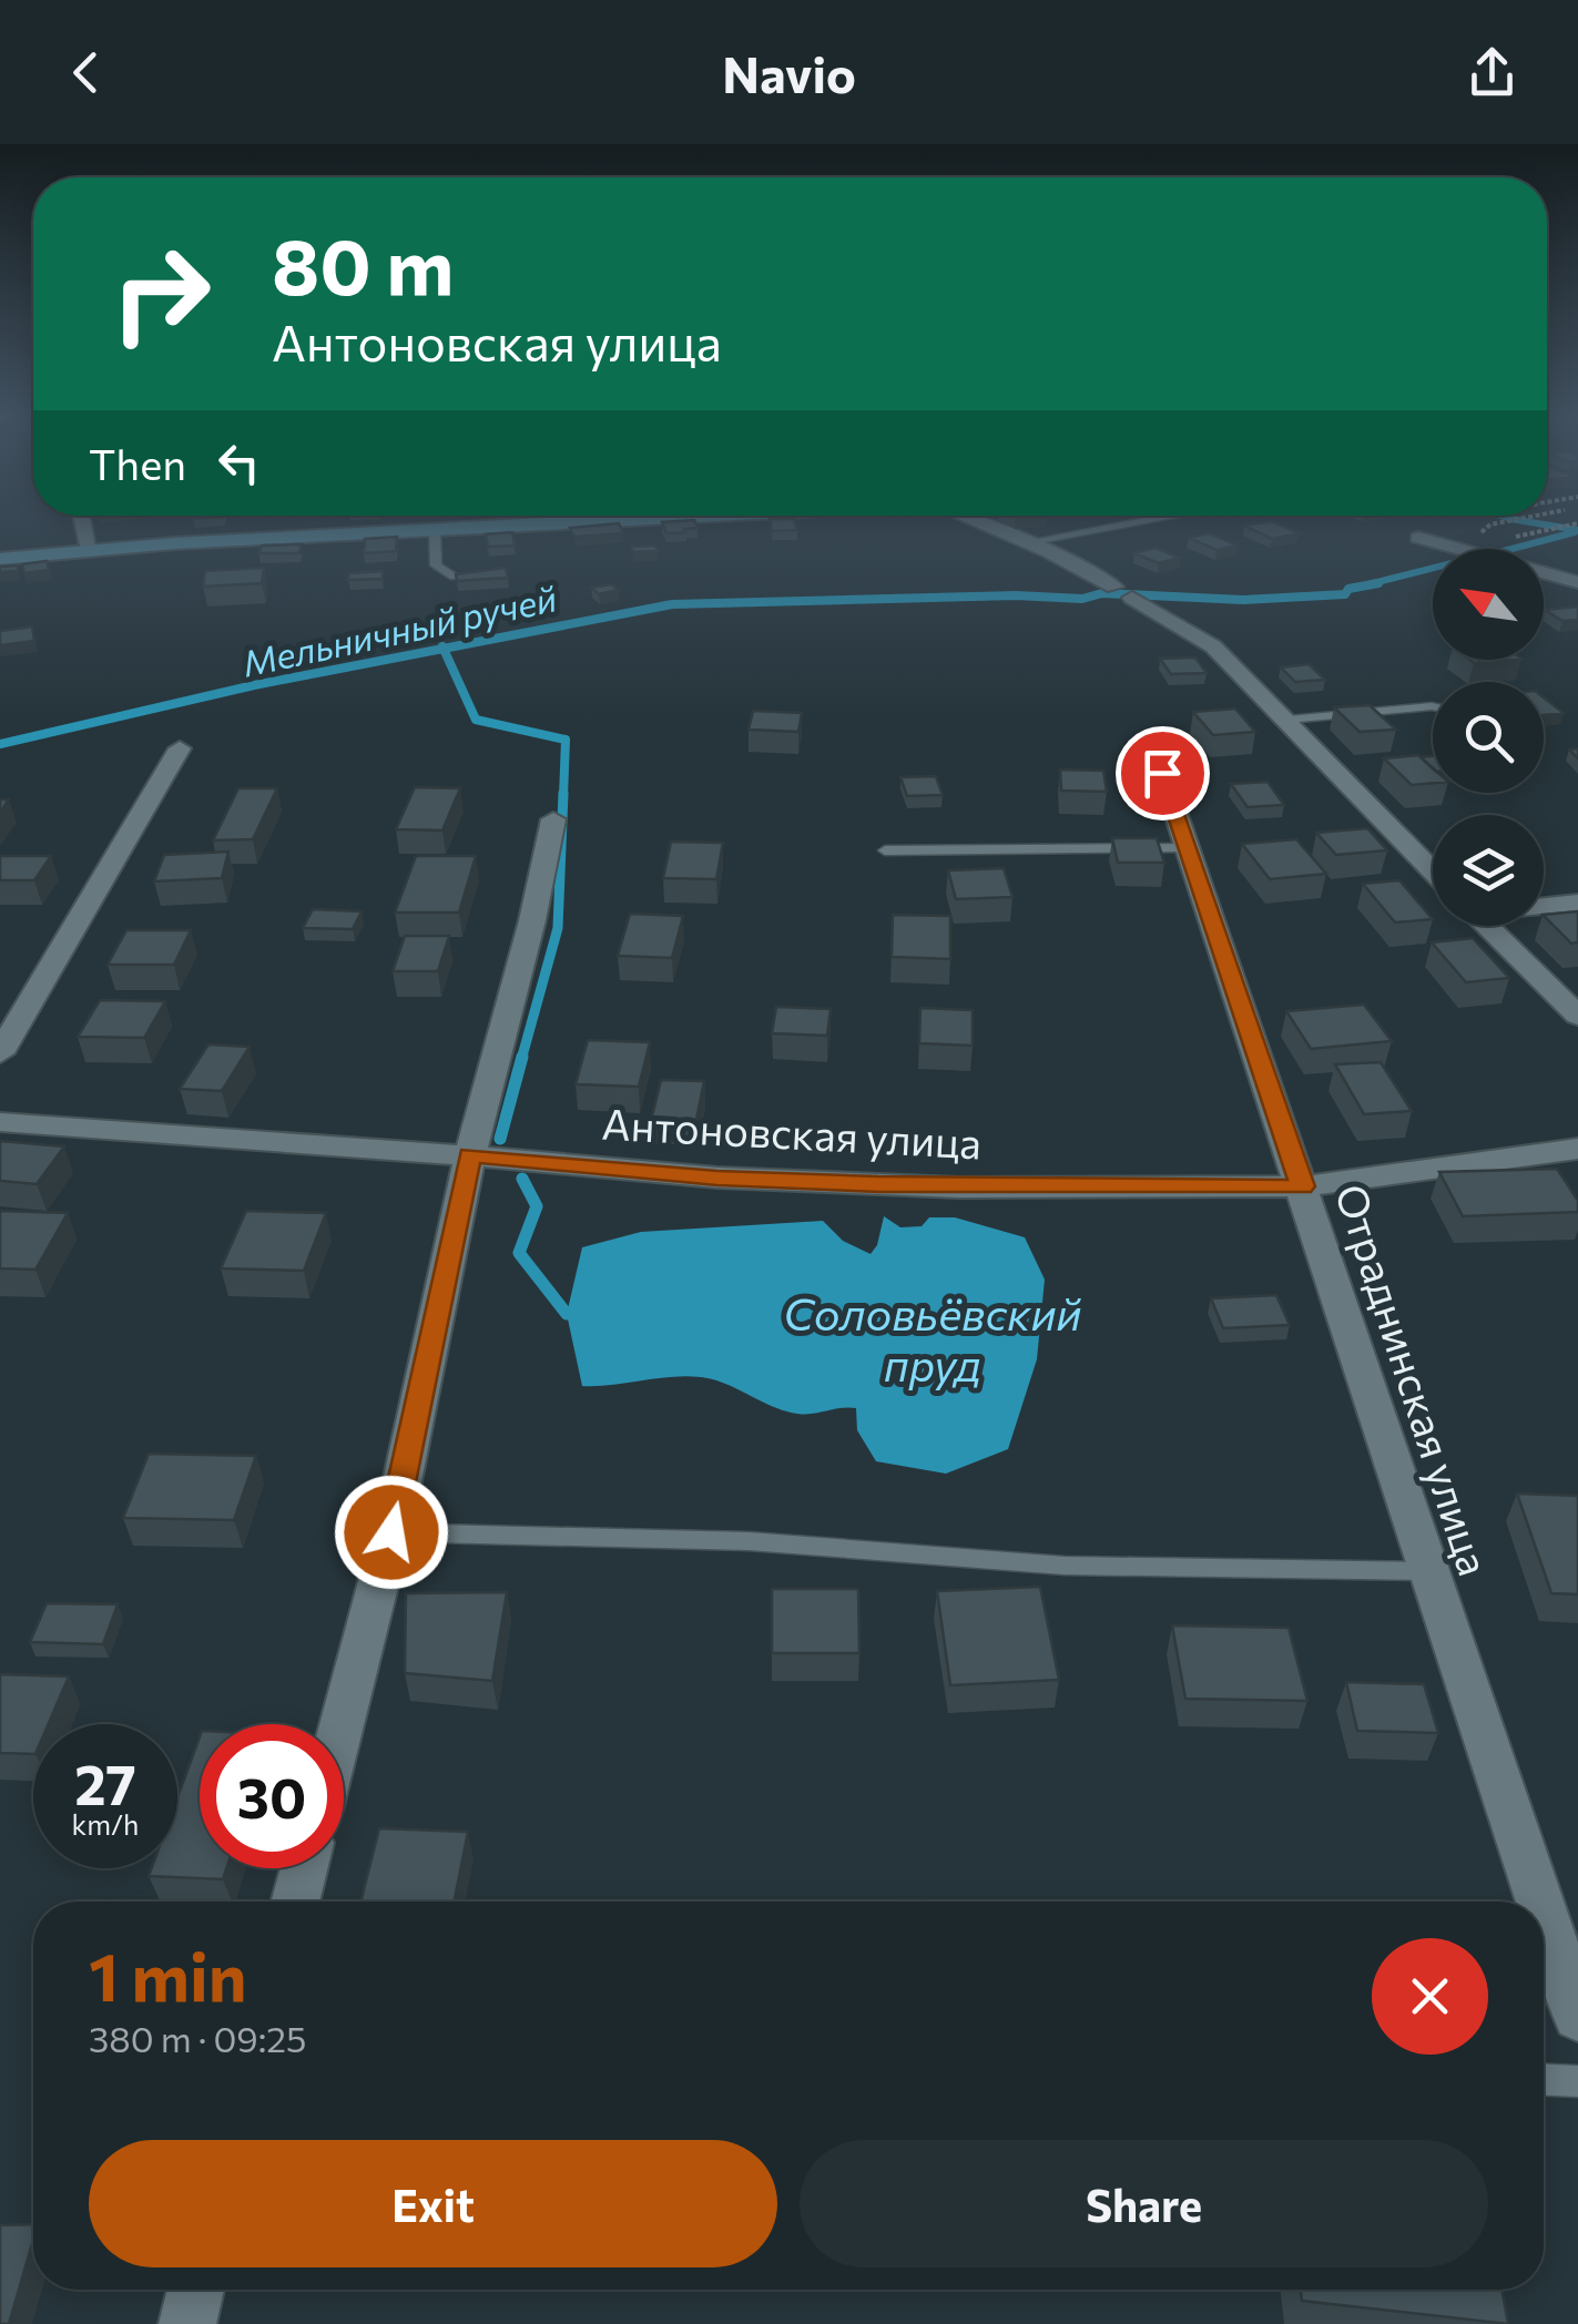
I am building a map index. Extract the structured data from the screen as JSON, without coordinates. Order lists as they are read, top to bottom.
{
  "streets": {
    "street": ["Антоновская улица", "Отраднинская улица"]
  },
  "crossings": [
    ["Антоновская улица", "Отраднинская улица"]
  ],
  "water": ["Мельничный ручей", "Соловьёвский пруд"],
  "north": "top left",
  "page": {
    "header": "Navio",
    "turn": ["80 m", "Антоновская улица"],
    "then": "Then",
    "speed": "27 km/h",
    "limit": "30",
    "heading": ["1 min", "380 m · 09:25"],
    "buttons": ["Exit", "Share"]
  }
}
